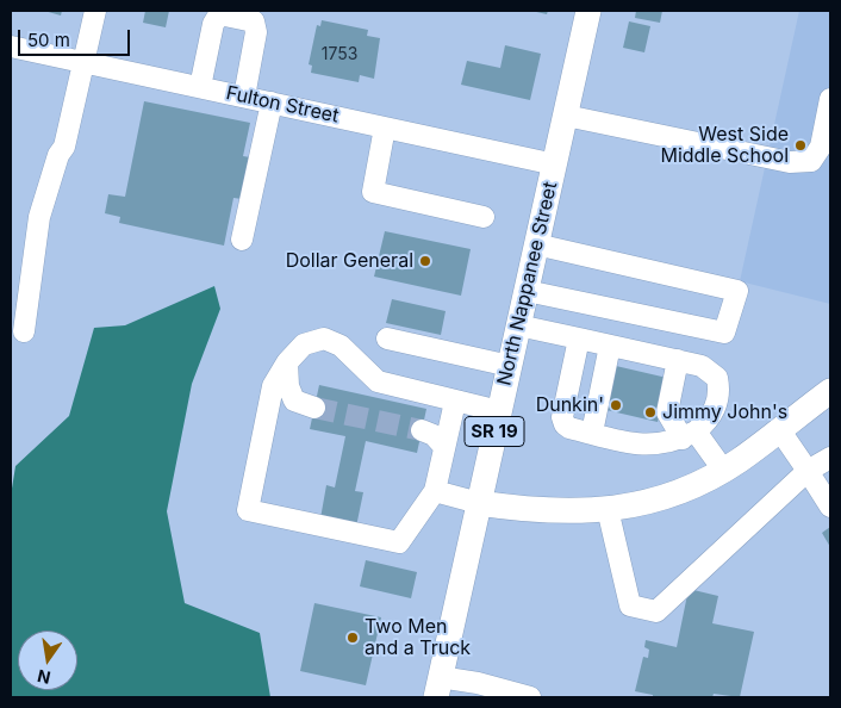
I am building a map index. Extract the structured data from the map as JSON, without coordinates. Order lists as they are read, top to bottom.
{
  "streets": {
    "main road": ["North Nappanee Street", "SR 19"],
    "street": ["Fulton Street"]
  },
  "crossings": [
    ["Fulton Street", "North Nappanee Street"]
  ],
  "places": [
    "West Side Middle School",
    "Dollar General",
    "Dunkin'",
    "Jimmy John's",
    "Two Men and a Truck"
  ],
  "house_numbers": ["1753"],
  "scale_bar": "50 m",
  "north": "bottom"
}
